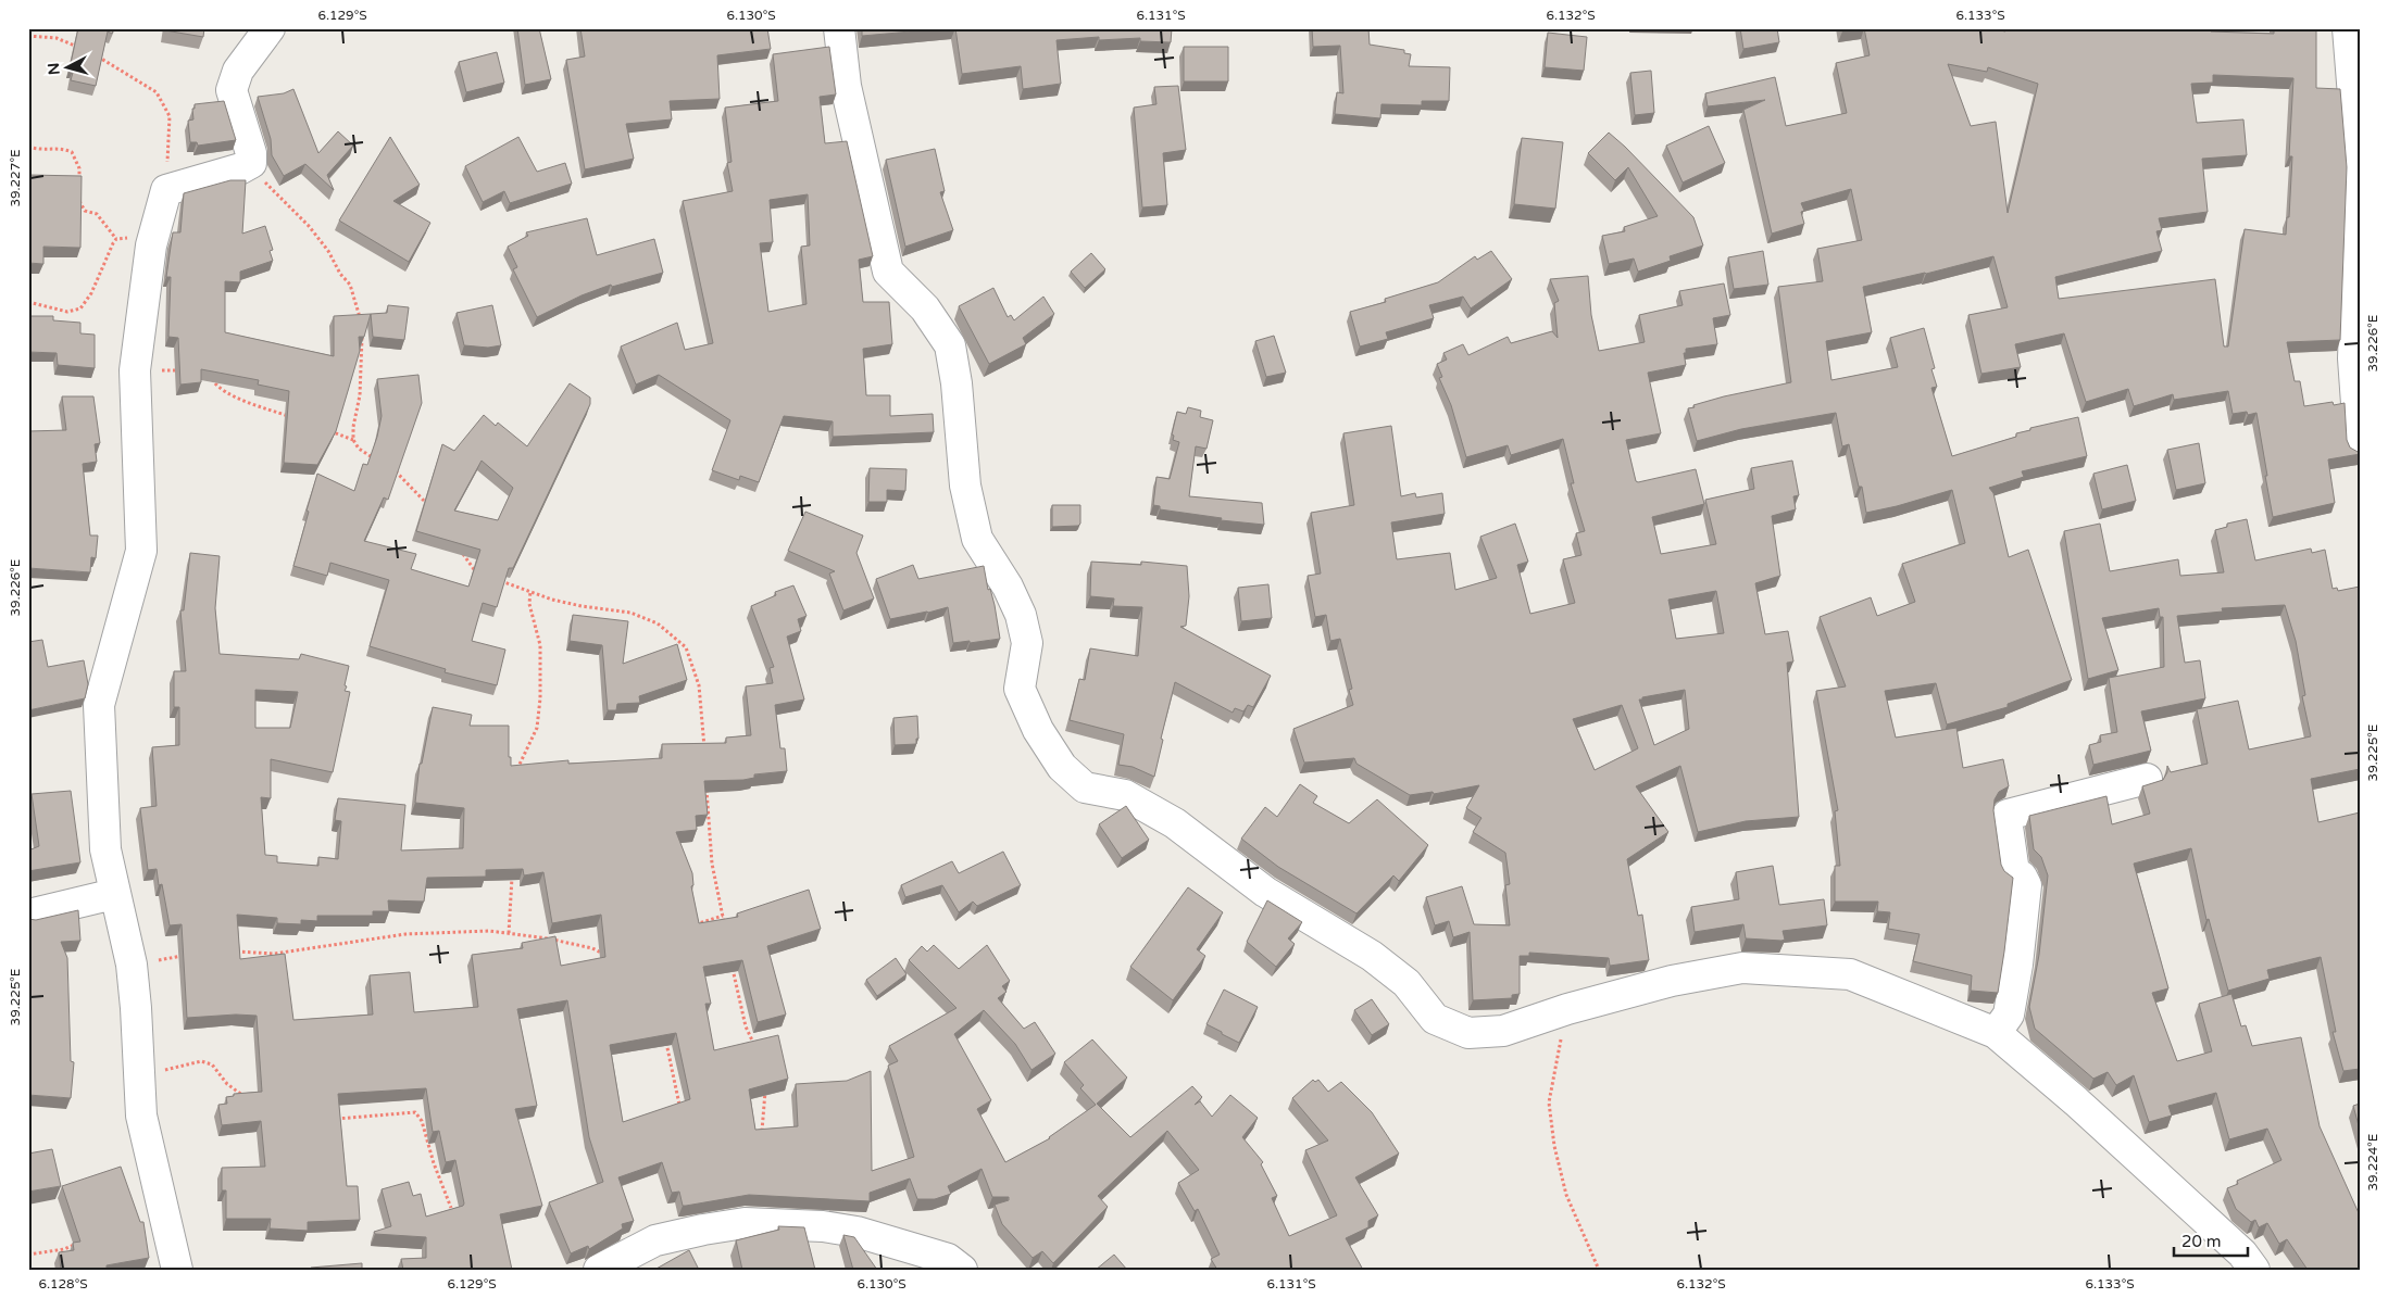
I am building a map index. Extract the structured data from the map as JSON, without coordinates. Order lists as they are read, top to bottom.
{
  "scale_bar": "20 m",
  "north": "left",
  "coordinates": [
    "6.129°S",
    "6.130°S",
    "6.131°S",
    "6.132°S",
    "6.133°S",
    "39.227°E",
    "39.226°E",
    "39.225°E",
    "39.224°E",
    "6.128°S"
  ]
}
